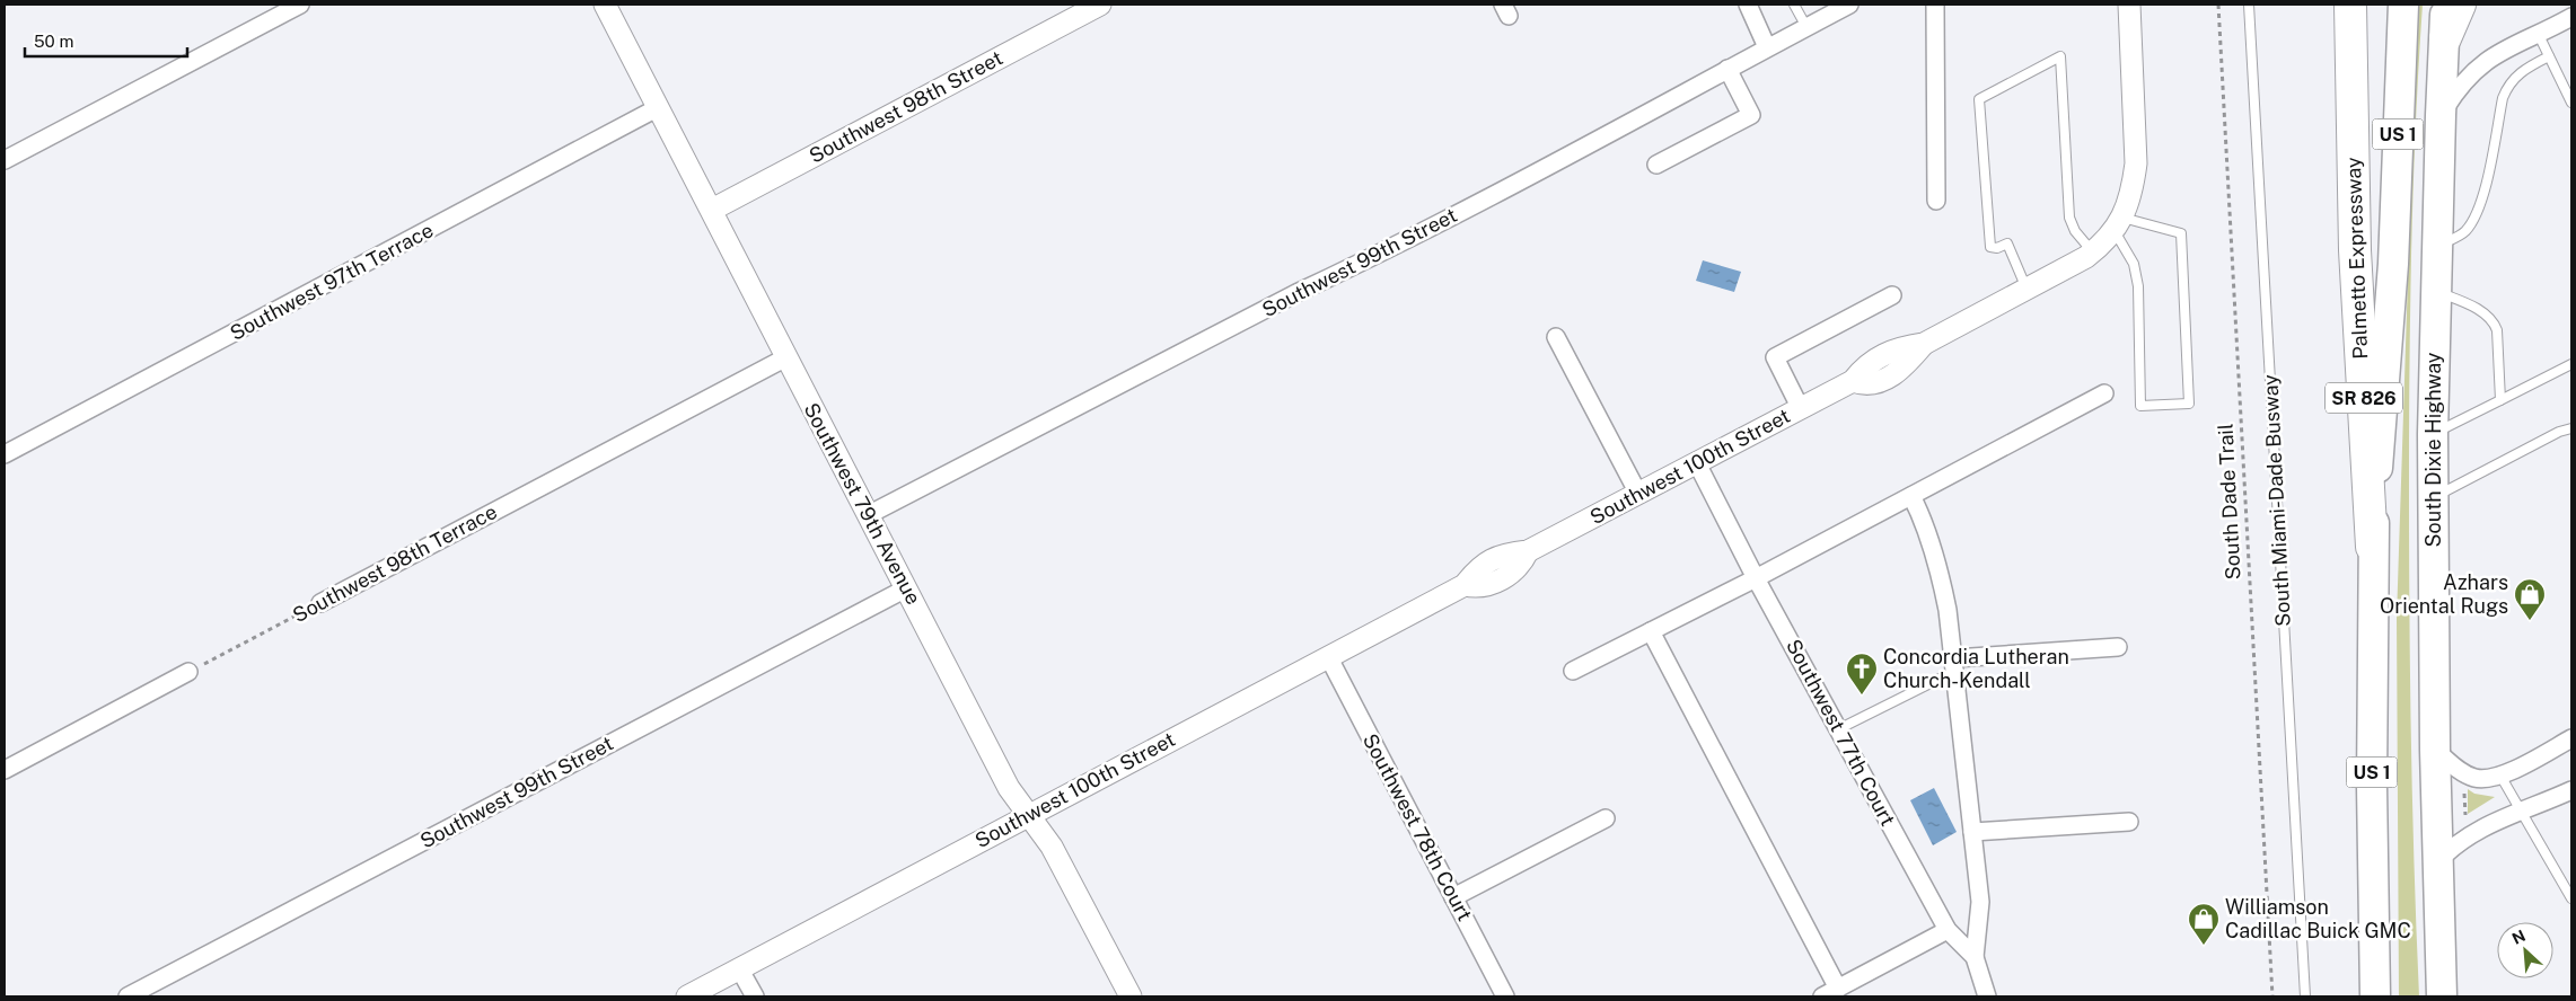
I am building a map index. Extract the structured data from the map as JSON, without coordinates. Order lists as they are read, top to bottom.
{
  "streets": {
    "highway": [
      "US 1",
      "Palmetto Expressway",
      "SR 826",
      "South Dixie Highway"
    ],
    "street": [
      "Southwest 98th Street",
      "Southwest 99th Street",
      "Southwest 97th Terrace",
      "Southwest 100th Street",
      "Southwest 79th Avenue",
      "Southwest 98th Terrace",
      "Southwest 77th Court",
      "Southwest 78th Court"
    ],
    "lane": ["South Miami-Dade Busway"],
    "path": ["South Dade Trail"]
  },
  "crossings": [
    ["Southwest 98th Street", "Southwest 79th Avenue"],
    ["US 1", "Palmetto Expressway"],
    ["Southwest 99th Street", "Southwest 79th Avenue"],
    ["Southwest 97th Terrace", "Southwest 79th Avenue"],
    ["Southwest 100th Street", "Southwest 79th Avenue"],
    ["Southwest 100th Street", "Southwest 77th Court"],
    ["Southwest 100th Street", "Southwest 78th Court"],
    ["Southwest 79th Avenue", "Southwest 98th Terrace"]
  ],
  "places": {
    "shop": ["Azhars Oriental Rugs", "Williamson Cadillac Buick GMC"],
    "church": ["Concordia Lutheran Church-Kendall"]
  },
  "scale_bar": "50 m",
  "north": "top left"
}
